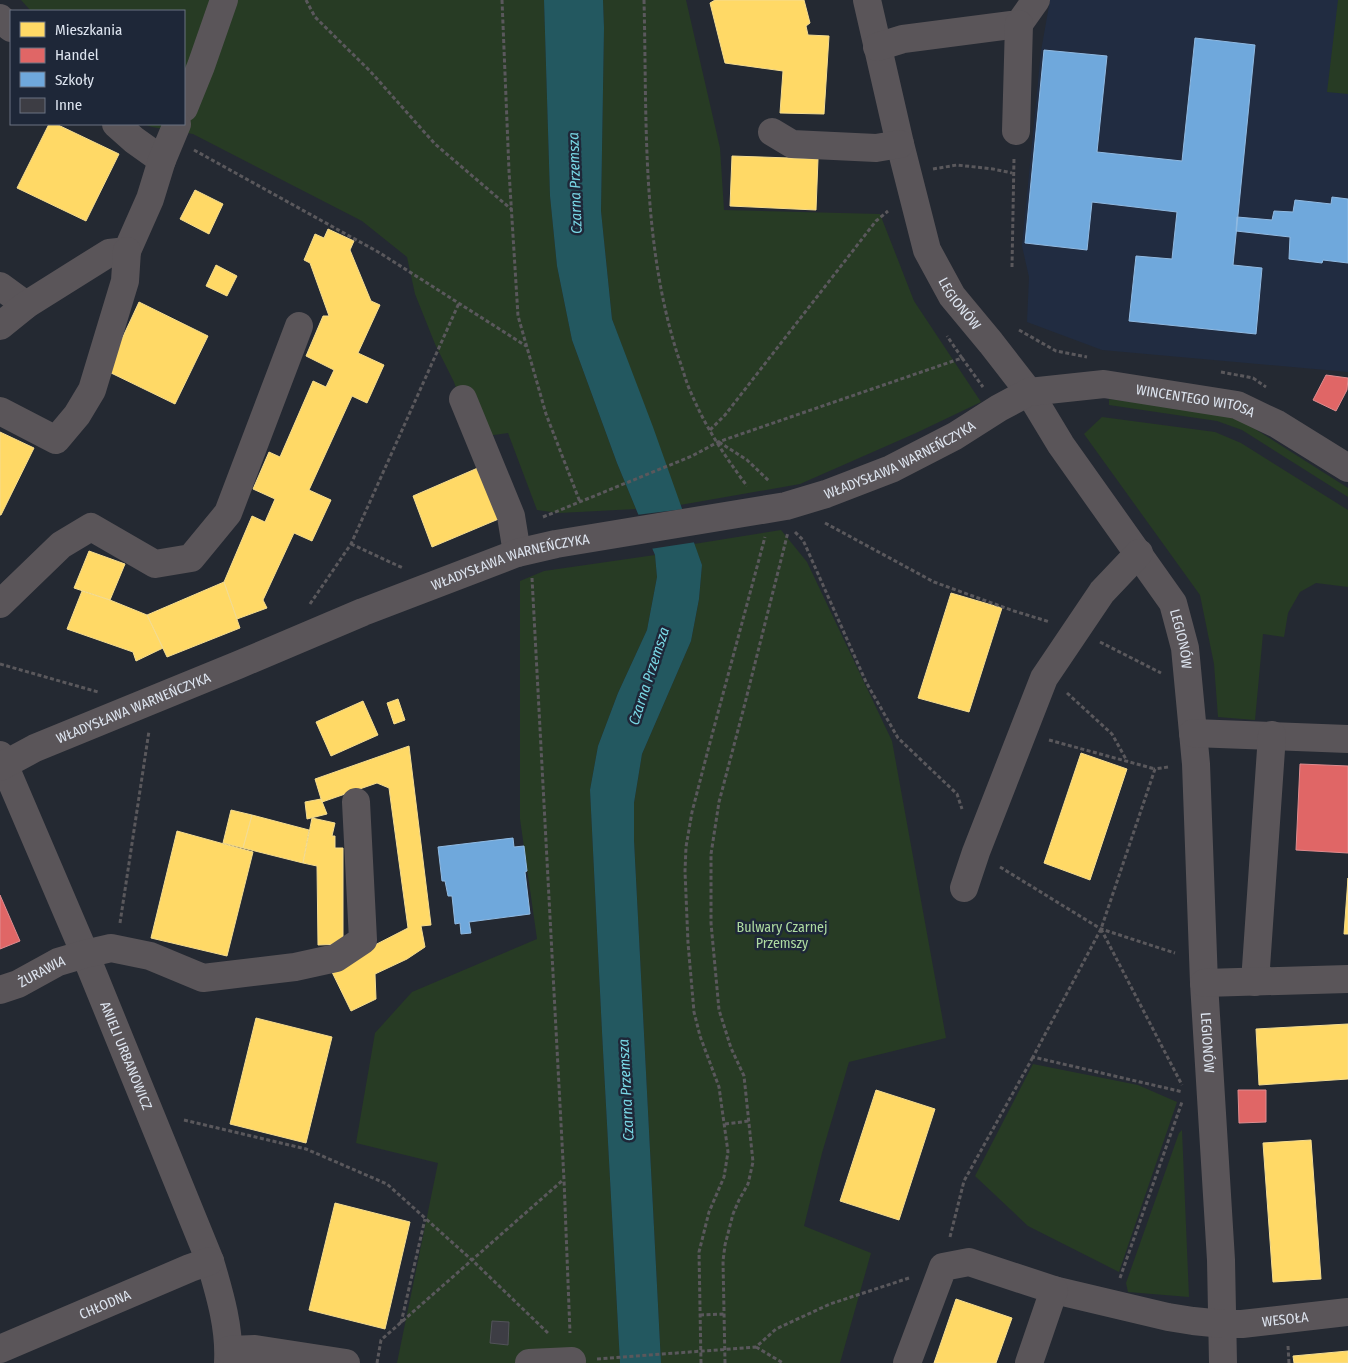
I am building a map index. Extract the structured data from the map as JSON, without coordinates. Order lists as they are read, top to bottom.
{
  "streets": {
    "street": [
      "LEGIONÓW",
      "WINCENTEGO WITOSA",
      "WŁADYSŁAWA WARNEŃCZYKA",
      "ŻURAWIA",
      "ANIELI URBANOWICZ",
      "CHŁODNA",
      "WESOŁA"
    ]
  },
  "crossings": [
    ["LEGIONÓW", "WINCENTEGO WITOSA"],
    ["LEGIONÓW", "WŁADYSŁAWA WARNEŃCZYKA"],
    ["LEGIONÓW", "WESOŁA"],
    ["WINCENTEGO WITOSA", "WŁADYSŁAWA WARNEŃCZYKA"],
    ["WŁADYSŁAWA WARNEŃCZYKA", "ANIELI URBANOWICZ"],
    ["ŻURAWIA", "ANIELI URBANOWICZ"],
    ["ANIELI URBANOWICZ", "CHŁODNA"]
  ],
  "water": ["Czarna Przemsza"],
  "parks": ["Bulwary Czarnej Przemszy"],
  "legend": [
    "Mieszkania",
    "Handel",
    "Szkoły",
    "Inne"
  ]
}
